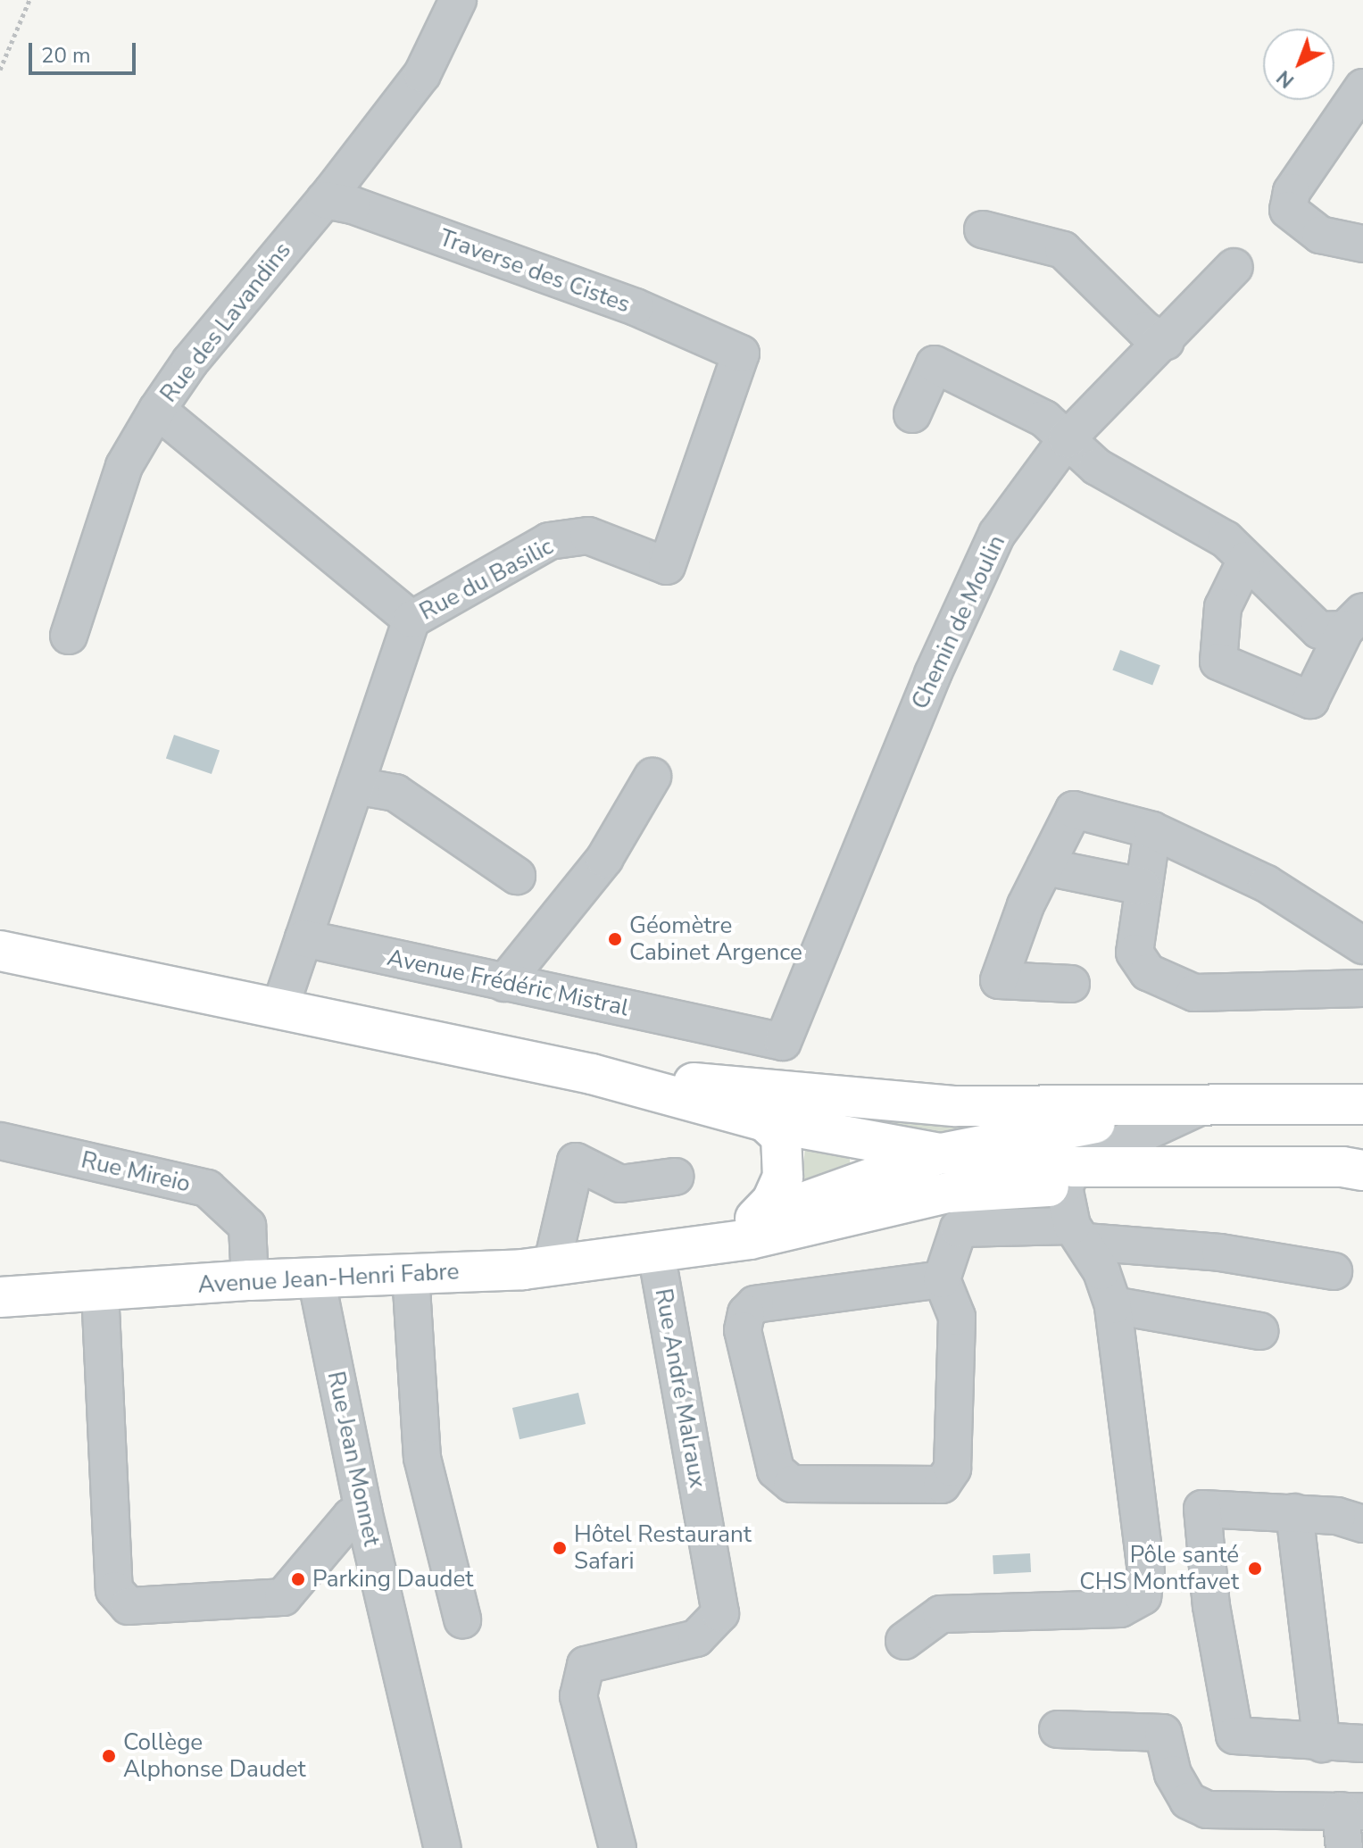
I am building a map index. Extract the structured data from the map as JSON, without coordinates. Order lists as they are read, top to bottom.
{
  "streets": {
    "main road": ["Avenue Jean-Henri Fabre"],
    "street": [
      "Traverse des Cistes",
      "Rue des Lavandins",
      "Rue du Basilic",
      "Chemin de Moulin",
      "Avenue Frédéric Mistral",
      "Rue Mireio",
      "Rue André Malraux",
      "Rue Jean Monnet"
    ]
  },
  "crossings": [
    ["Traverse des Cistes", "Rue des Lavandins"],
    ["Traverse des Cistes", "Rue du Basilic"],
    ["Rue des Lavandins", "Rue du Basilic"],
    ["Rue du Basilic", "Avenue Frédéric Mistral"],
    ["Chemin de Moulin", "Avenue Frédéric Mistral"],
    ["Rue Mireio", "Avenue Jean-Henri Fabre"],
    ["Avenue Jean-Henri Fabre", "Rue André Malraux"],
    ["Avenue Jean-Henri Fabre", "Rue Jean Monnet"]
  ],
  "places": [
    "Géomètre Cabinet Argence",
    "Hôtel Restaurant Safari",
    "Pôle santé CHS Montfavet",
    "Parking Daudet",
    "Collège Alphonse Daudet"
  ],
  "scale_bar": "20 m",
  "north": "bottom left"
}
